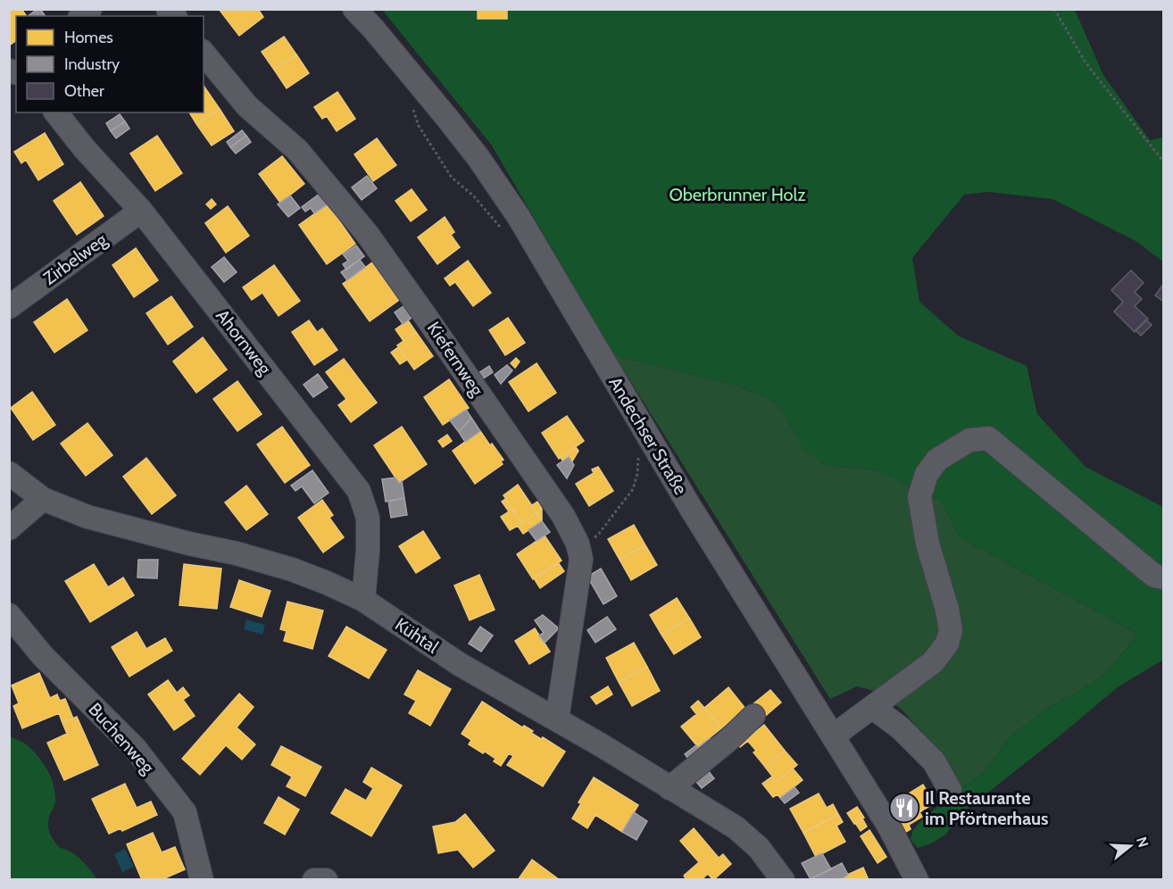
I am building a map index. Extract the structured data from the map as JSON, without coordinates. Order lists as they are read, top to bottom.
{
  "streets": {
    "street": [
      "Zirbelweg",
      "Ahornweg",
      "Kiefernweg",
      "Andechser Straße",
      "Kühtal",
      "Buchenweg"
    ]
  },
  "crossings": [
    ["Zirbelweg", "Ahornweg"],
    ["Ahornweg", "Kühtal"],
    ["Kiefernweg", "Kühtal"]
  ],
  "parks": ["Oberbrunner Holz"],
  "places": {
    "restaurant": ["Il Restaurante im Pförtnerhaus"]
  },
  "legend": ["Homes", "Industry", "Other"],
  "north": "right"
}
